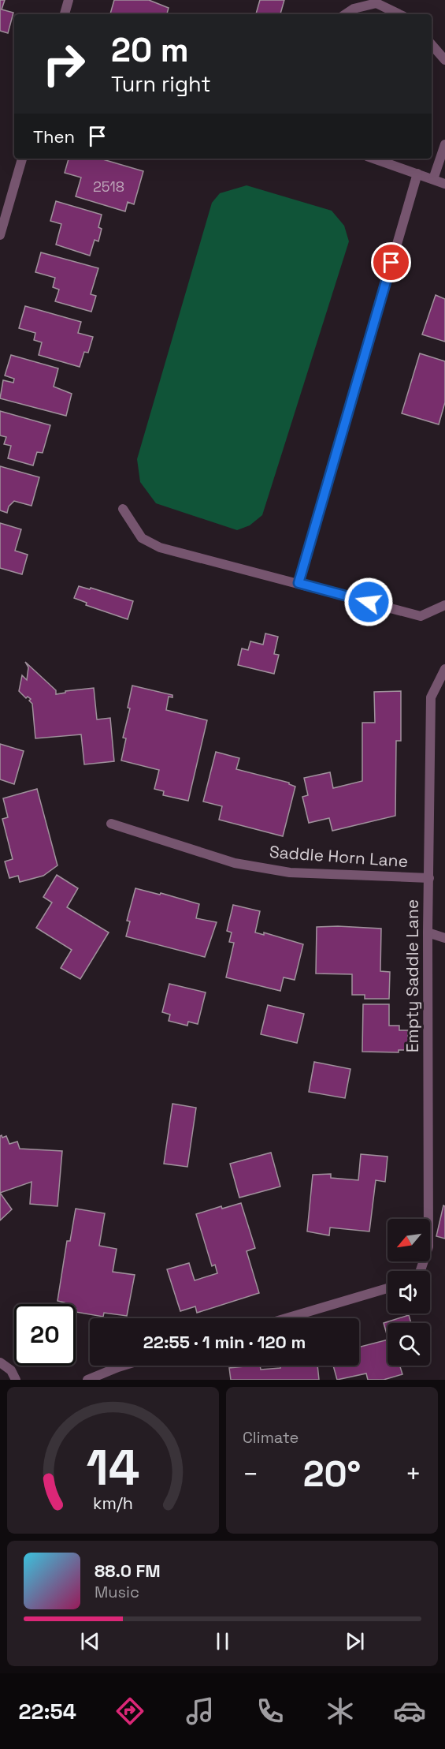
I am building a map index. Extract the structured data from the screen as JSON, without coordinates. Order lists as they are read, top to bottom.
{
  "streets": {
    "street": ["Saddle Horn Lane", "Empty Saddle Lane"]
  },
  "crossings": [
    ["Saddle Horn Lane", "Empty Saddle Lane"]
  ],
  "house_numbers": ["2518"],
  "north": "bottom left",
  "page": {
    "turn": ["20 m", "Turn right"],
    "then": "Then",
    "limit": "20",
    "trip": "22:55 · 1 min · 120 m",
    "tile": "Climate",
    "heat": ["−", "20°", "+"],
    "song": ["88.0 FM", "Music"],
    "tabs": "22:54",
    "gauge": ["14", "km/h"]
  }
}
